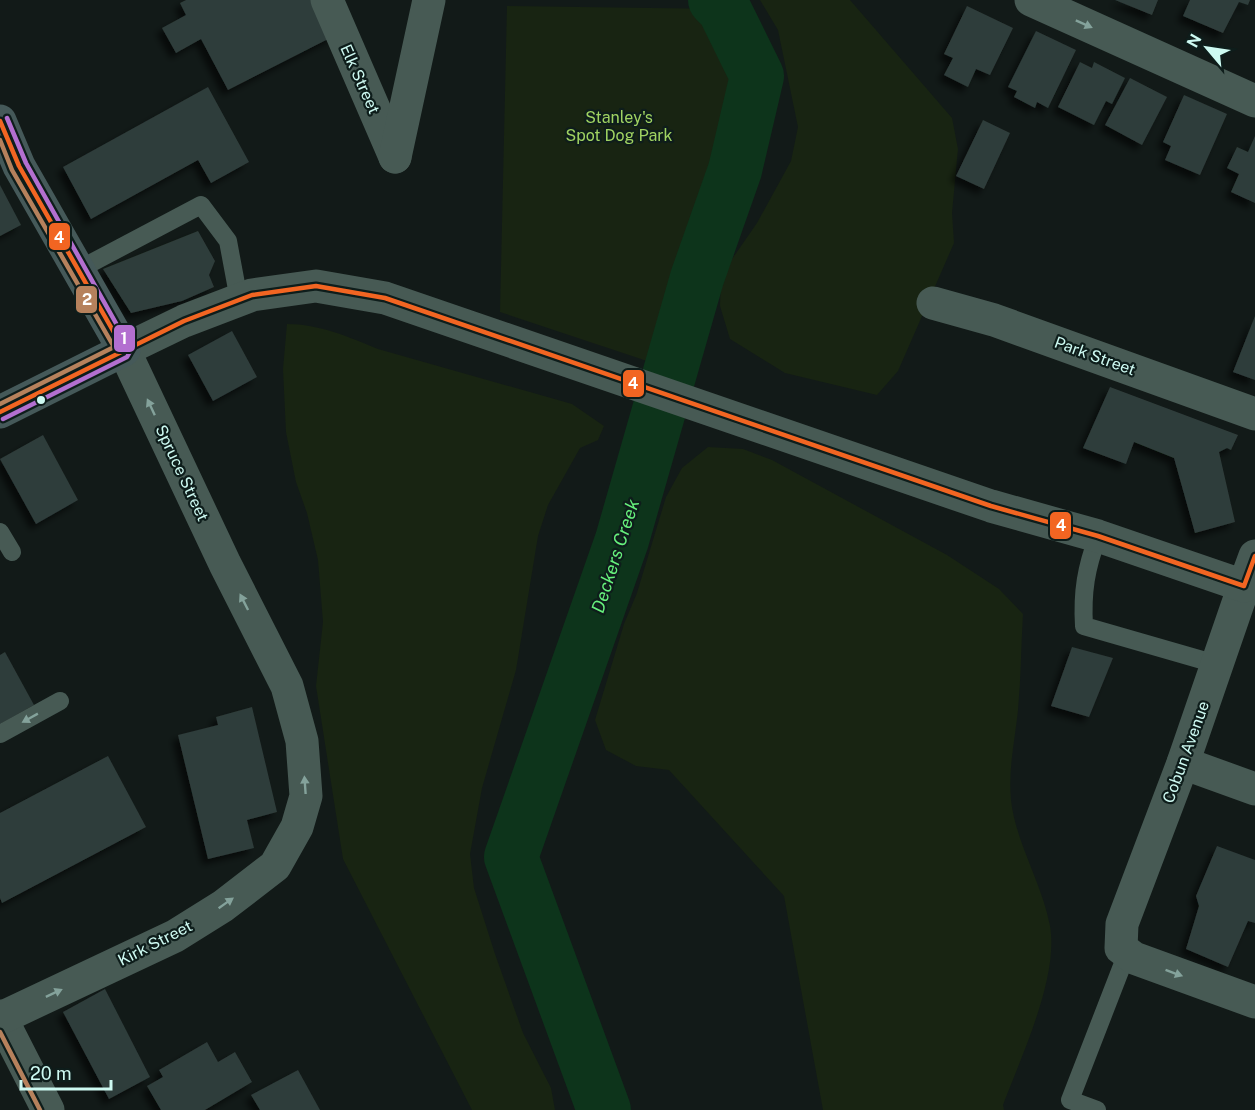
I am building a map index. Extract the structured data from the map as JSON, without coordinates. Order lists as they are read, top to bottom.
{
  "streets": {
    "main road": ["Spruce Street"],
    "street": [
      "Elk Street",
      "Park Street",
      "Cobun Avenue",
      "Kirk Street"
    ]
  },
  "crossings": [
    ["Spruce Street", "Kirk Street"]
  ],
  "one_way": ["Spruce Street", "Kirk Street"],
  "water": ["Deckers Creek"],
  "parks": ["Stanley's Spot Dog Park"],
  "lines": ["transit line 1", "transit line 4", "transit line 2"],
  "scale_bar": "20 m",
  "north": "top left"
}
